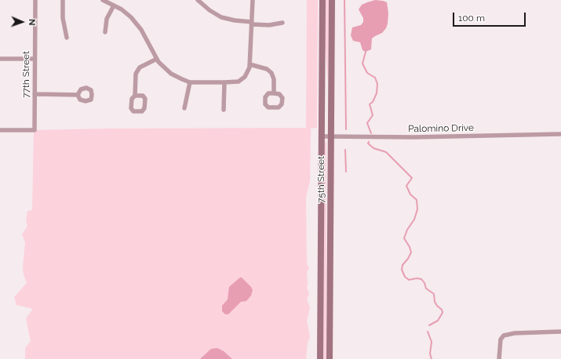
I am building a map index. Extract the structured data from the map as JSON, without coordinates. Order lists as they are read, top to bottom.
{
  "streets": {
    "main road": ["75th Street"],
    "street": ["77th Street", "Palomino Drive"]
  },
  "crossings": [
    ["Palomino Drive", "75th Street"]
  ],
  "scale_bar": "100 m",
  "north": "right"
}
